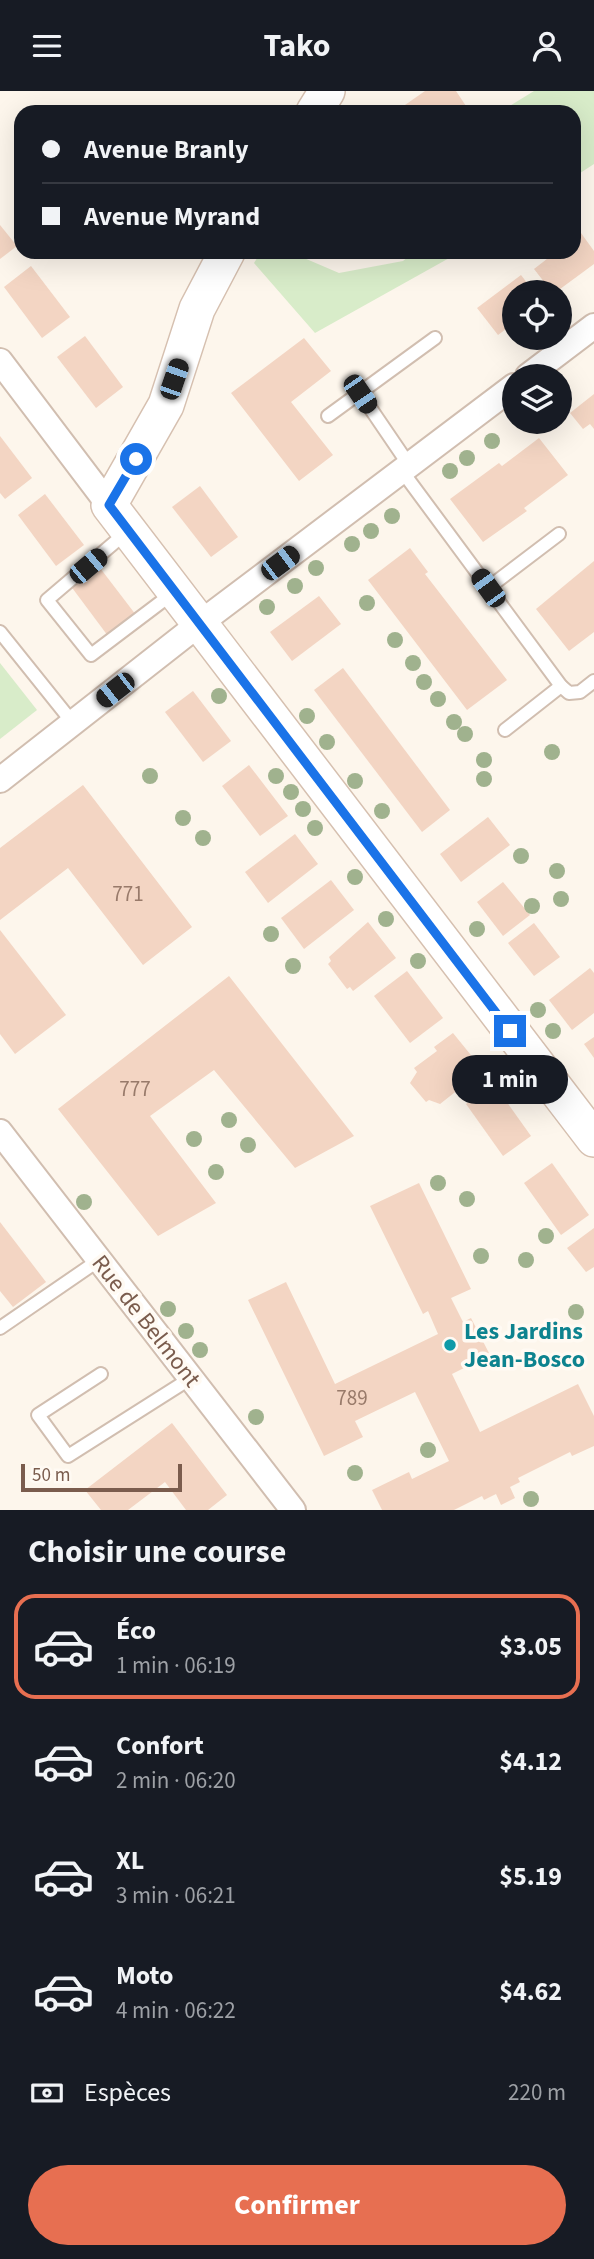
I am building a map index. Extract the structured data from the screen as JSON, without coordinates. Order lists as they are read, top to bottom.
{
  "streets": {
    "street": ["Rue de Belmont"]
  },
  "places": ["Les Jardins Jean-Bosco"],
  "house_numbers": ["771", "777", "789"],
  "scale_bar": "50 m",
  "page": {
    "header": "Tako",
    "banner": ["Avenue Branly", "Avenue Myrand"],
    "bubble": "1 min",
    "scale": "50 m",
    "heading": "Choisir une course",
    "list": [
      {
        "name": "Éco",
        "note": "1 min · 06:19",
        "value": "$3.05"
      },
      {
        "name": "Confort",
        "note": "2 min · 06:20",
        "value": "$4.12"
      },
      {
        "name": "XL",
        "note": "3 min · 06:21",
        "value": "$5.19"
      },
      {
        "name": "Moto",
        "note": "4 min · 06:22",
        "value": "$4.62"
      }
    ],
    "pay": ["Espèces", "220 m"],
    "buttons": "Confirmer"
  }
}
